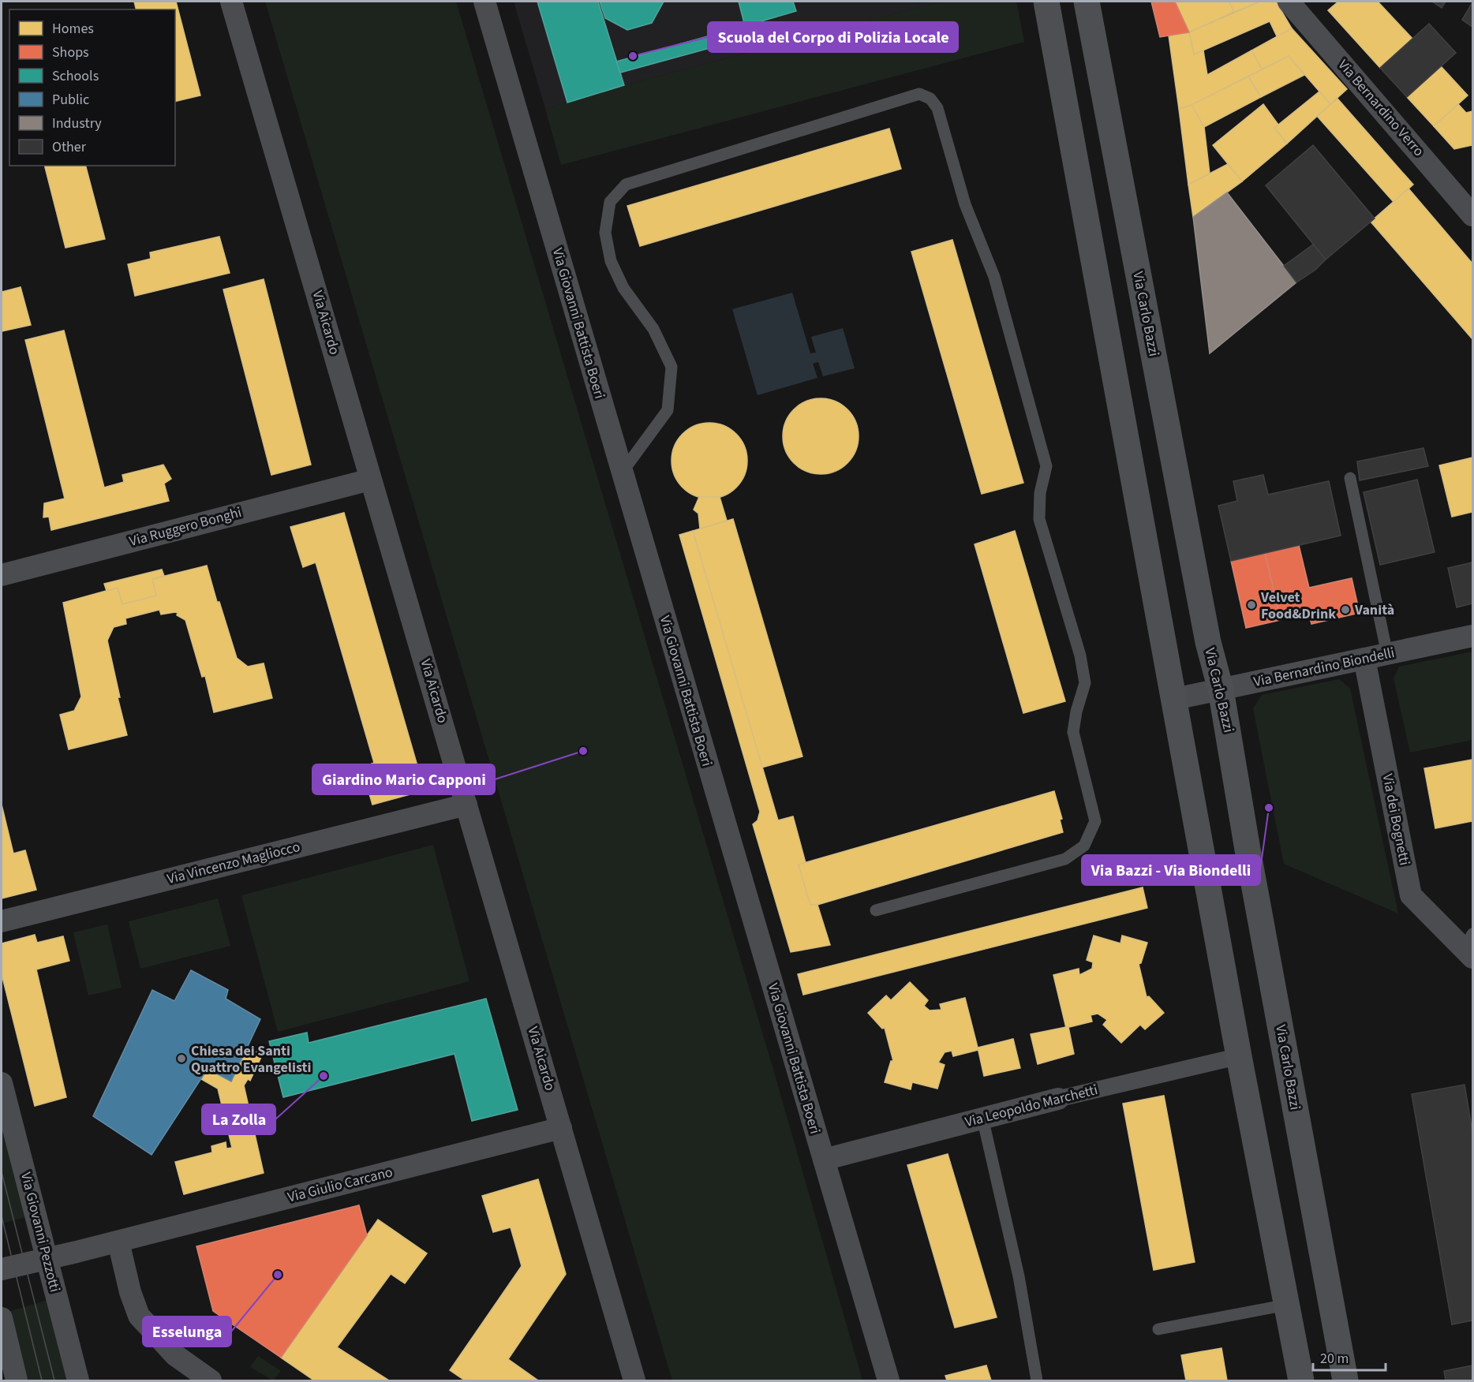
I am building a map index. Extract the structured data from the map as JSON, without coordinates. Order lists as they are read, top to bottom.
{
  "streets": {
    "main road": ["Via Carlo Bazzi"],
    "street": [
      "Via Bernardino Verro",
      "Via Aicardo",
      "Via Giovanni Battista Boeri",
      "Via Ruggero Bonghi",
      "Via Bernardino Biondelli",
      "Via dei Bognetti",
      "Via Vincenzo Magliocco",
      "Via Leopoldo Marchetti",
      "Via Giulio Carcano",
      "Via Giovanni Pezzotti"
    ]
  },
  "crossings": [
    ["Via Carlo Bazzi", "Via Bernardino Biondelli"],
    ["Via Aicardo", "Via Ruggero Bonghi"],
    ["Via Aicardo", "Via Vincenzo Magliocco"],
    ["Via Aicardo", "Via Giulio Carcano"],
    ["Via Giovanni Battista Boeri", "Via Leopoldo Marchetti"],
    ["Via Bernardino Biondelli", "Via dei Bognetti"],
    ["Via Giulio Carcano", "Via Giovanni Pezzotti"]
  ],
  "places": [
    "Scuola del Corpo di Polizia Locale",
    "Velvet Food&Drink",
    "Vanità",
    "Giardino Mario Capponi",
    "Via Bazzi - Via Biondelli",
    "Chiesa dei Santi Quattro Evangelisti",
    "La Zolla",
    "Esselunga"
  ],
  "legend": [
    "Homes",
    "Shops",
    "Schools",
    "Public",
    "Industry",
    "Other"
  ],
  "scale_bar": "20 m"
}
